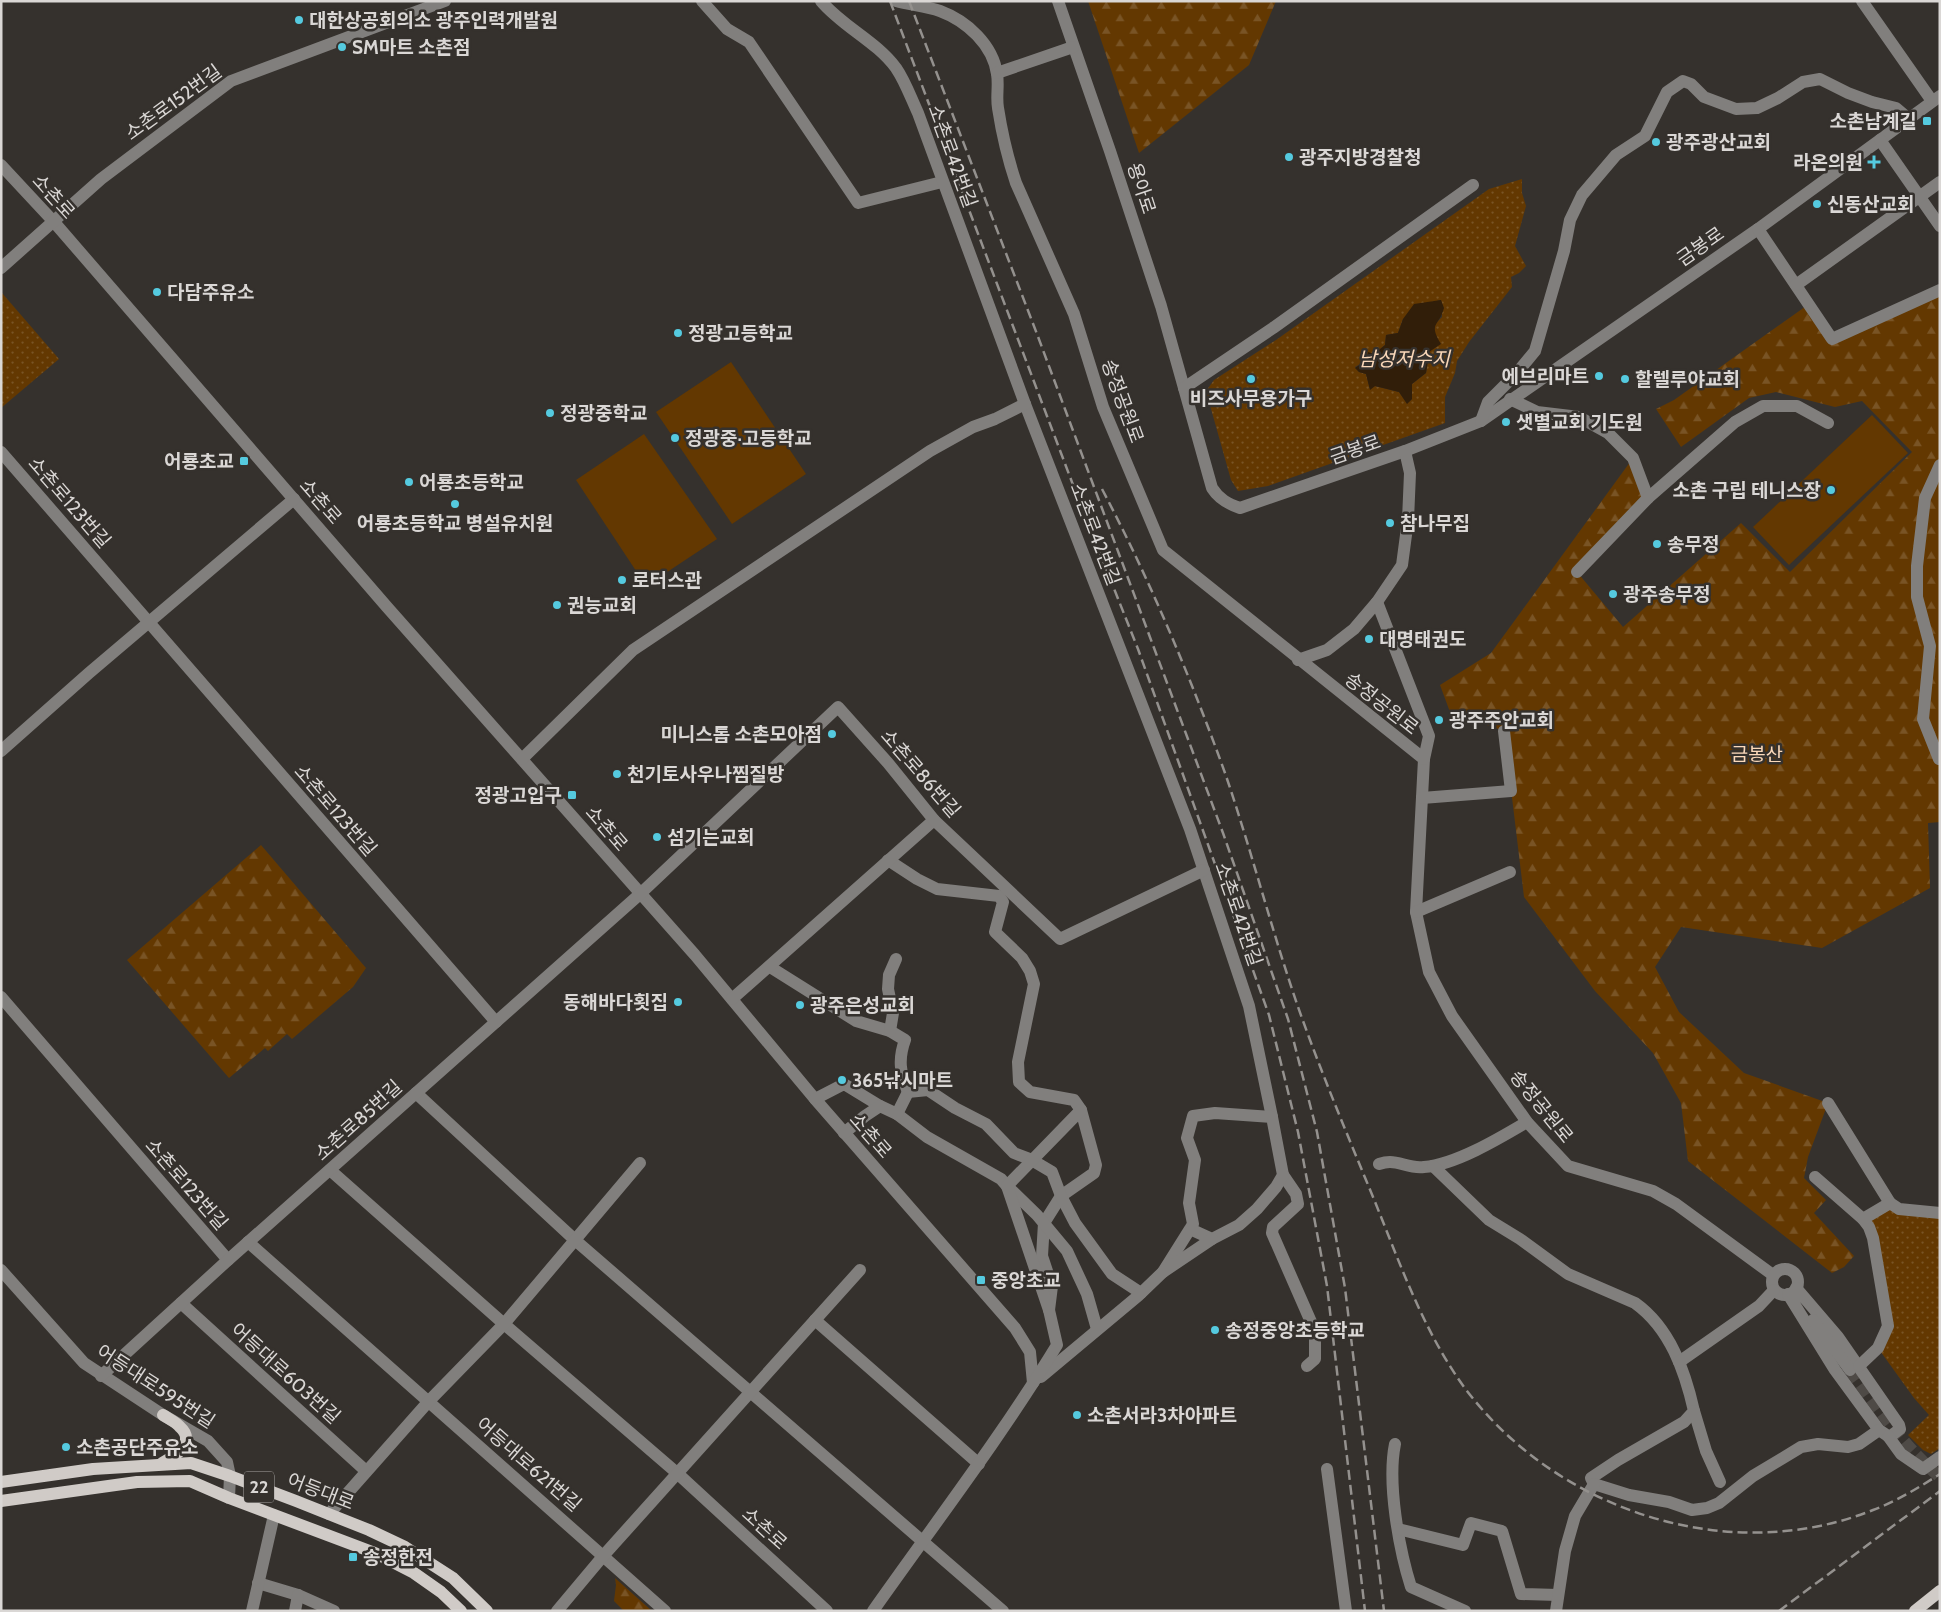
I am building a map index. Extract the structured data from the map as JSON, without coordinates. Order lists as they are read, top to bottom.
{
  "streets": {
    "main road": ["22", "어등대로"],
    "street": [
      "소촌로152번길",
      "소촌로42번길",
      "용아로",
      "소촌로",
      "금봉로",
      "송정공원로",
      "소촌로123번길",
      "소촌로86번길",
      "소촌로85번길",
      "어등대로603번길",
      "어등대로595번길",
      "어등대로621번길"
    ]
  },
  "crossings": [
    ["소촌로152번길", "소촌로"],
    ["소촌로42번길", "소촌로86번길"],
    ["용아로", "금봉로"],
    ["소촌로", "소촌로86번길"],
    ["소촌로", "소촌로85번길"],
    ["소촌로123번길", "소촌로85번길"],
    ["소촌로86번길", "소촌로85번길"],
    ["소촌로85번길", "어등대로603번길"],
    ["소촌로85번길", "어등대로595번길"],
    ["소촌로85번길", "어등대로621번길"],
    ["어등대로595번길", "어등대로"]
  ],
  "water": ["남성저수지"],
  "parks": ["금봉산"],
  "places": {
    "other": [
      "대한상공회의소 광주인력개발원",
      "SM마트 소촌점",
      "광주광산교회",
      "광주지방경찰청",
      "신동산교회",
      "다담주유소",
      "정광고등학교",
      "에브리마트",
      "비즈사무용가구",
      "할렐루야교회",
      "정광중학교",
      "샛별교회 기도원",
      "정광중·고등학교",
      "어룡초등학교",
      "소촌 구립 테니스장",
      "어룡초등학교 병설유치원",
      "참나무집",
      "송무정",
      "로터스관",
      "광주송무정",
      "권능교회",
      "대명태권도",
      "광주주안교회",
      "미니스톱 소촌모아점",
      "천기토사우나찜질방",
      "섬기는교회",
      "동해바다횟집",
      "광주은성교회",
      "365낚시마트",
      "송정중앙초등학교",
      "소촌서라3차아파트",
      "소촌공단주유소"
    ],
    "transit": [
      "소촌남계길",
      "어룡초교",
      "정광고입구",
      "중앙초교",
      "송정한전"
    ],
    "health": ["라온의원"]
  }
}
